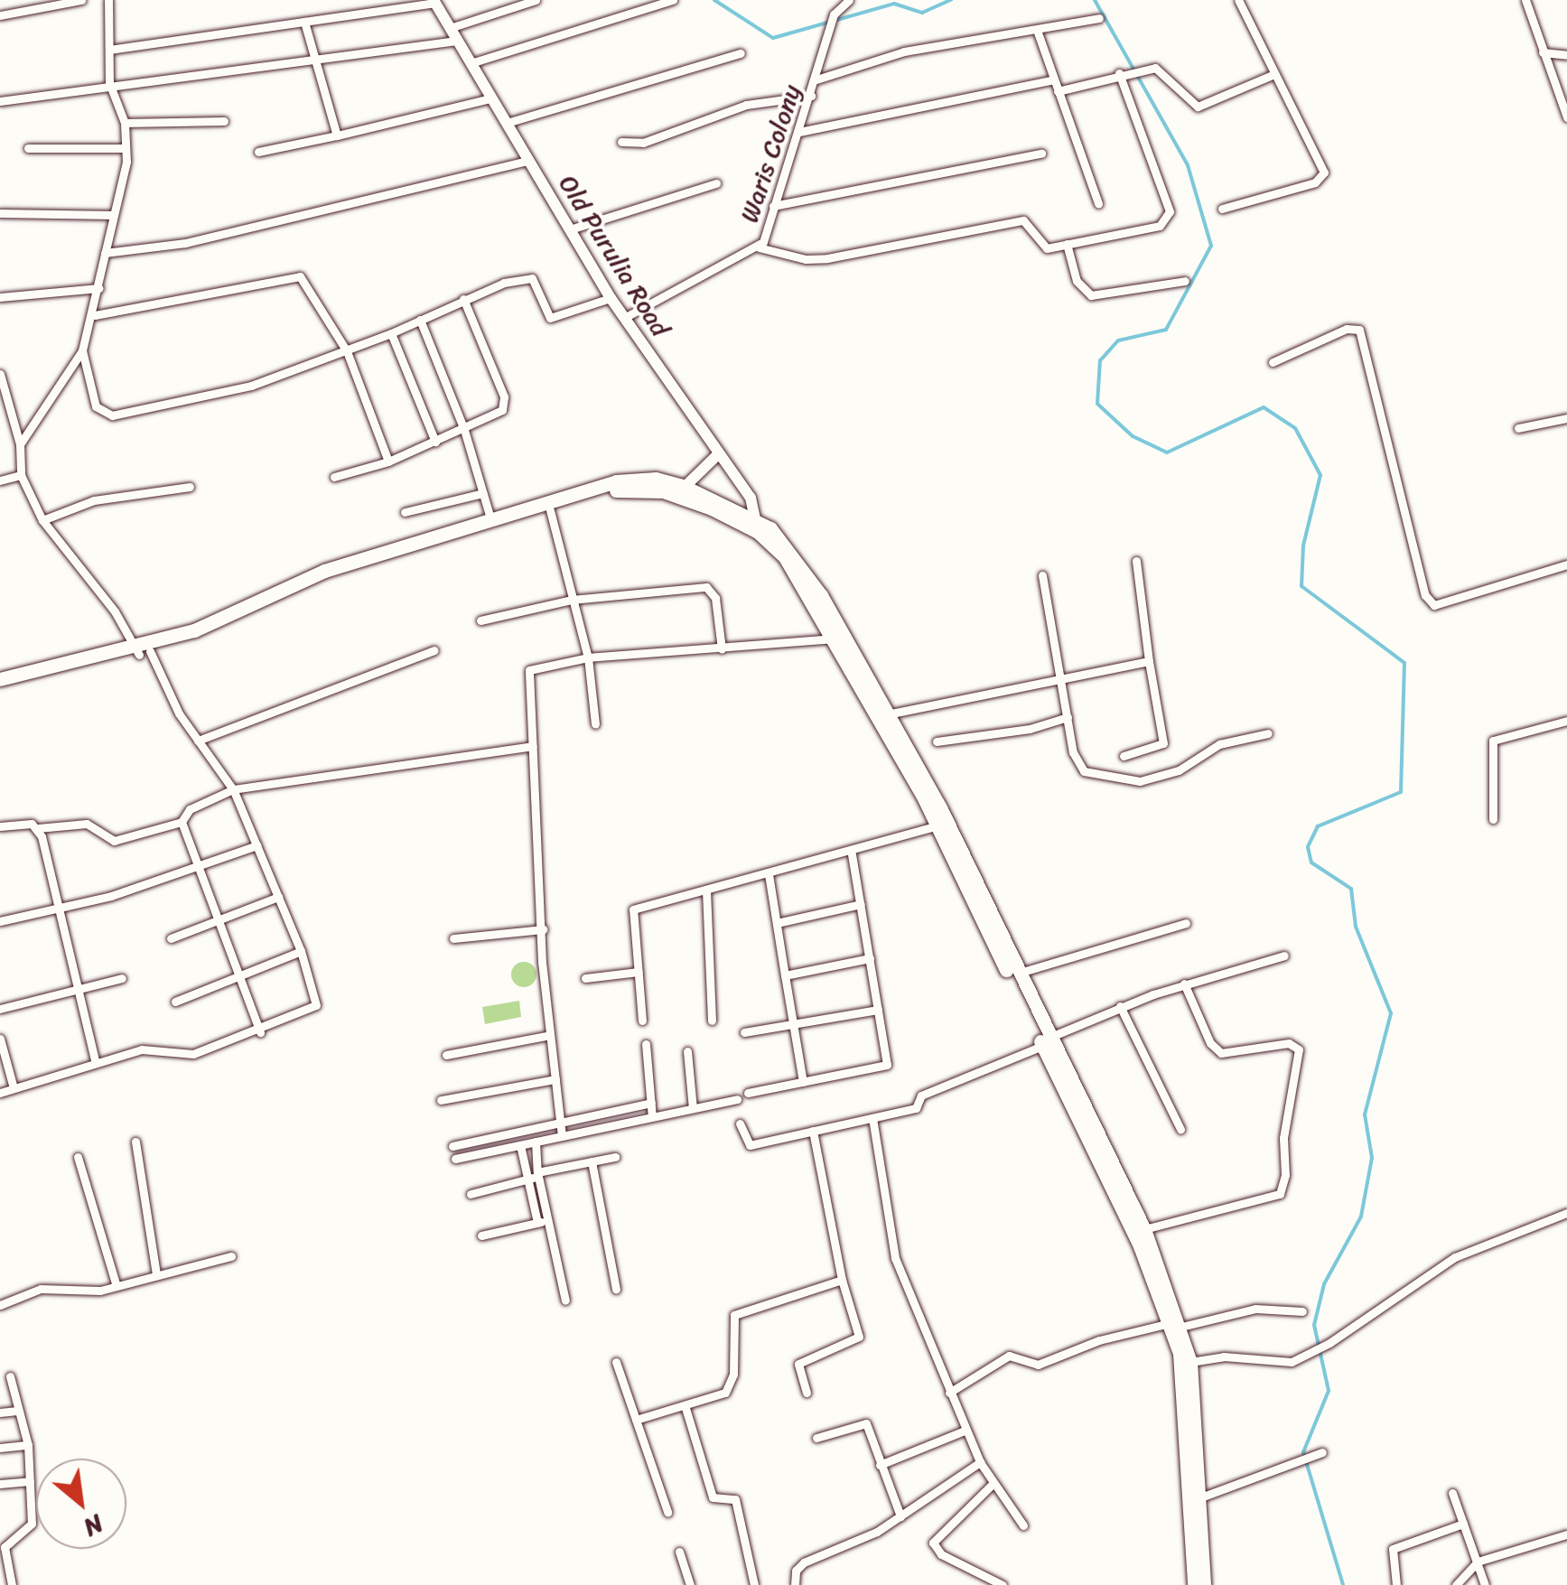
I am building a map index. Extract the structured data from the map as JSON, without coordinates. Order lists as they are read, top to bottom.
{
  "streets": {
    "main road": ["Old Purulia Road"],
    "street": ["Waris Colony"]
  },
  "crossings": [
    ["Waris Colony", "Old Purulia Road"]
  ],
  "north": "bottom right"
}
